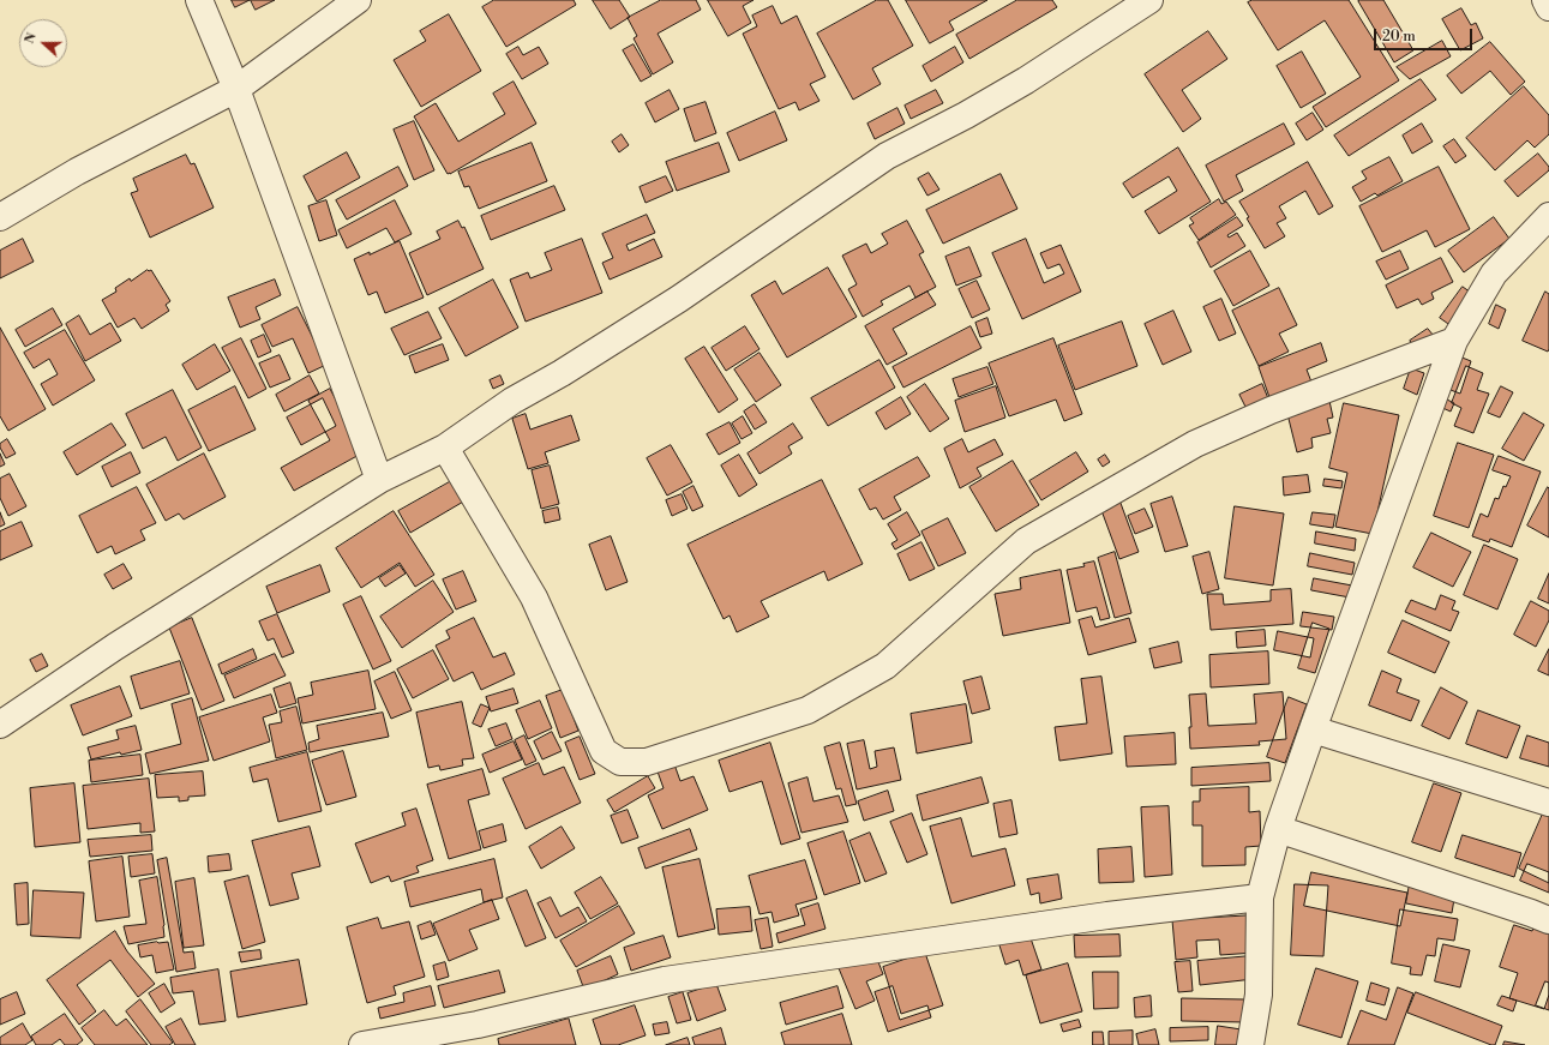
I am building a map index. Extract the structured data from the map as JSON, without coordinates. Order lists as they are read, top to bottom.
{
  "scale_bar": "20 m",
  "north": "left"
}
